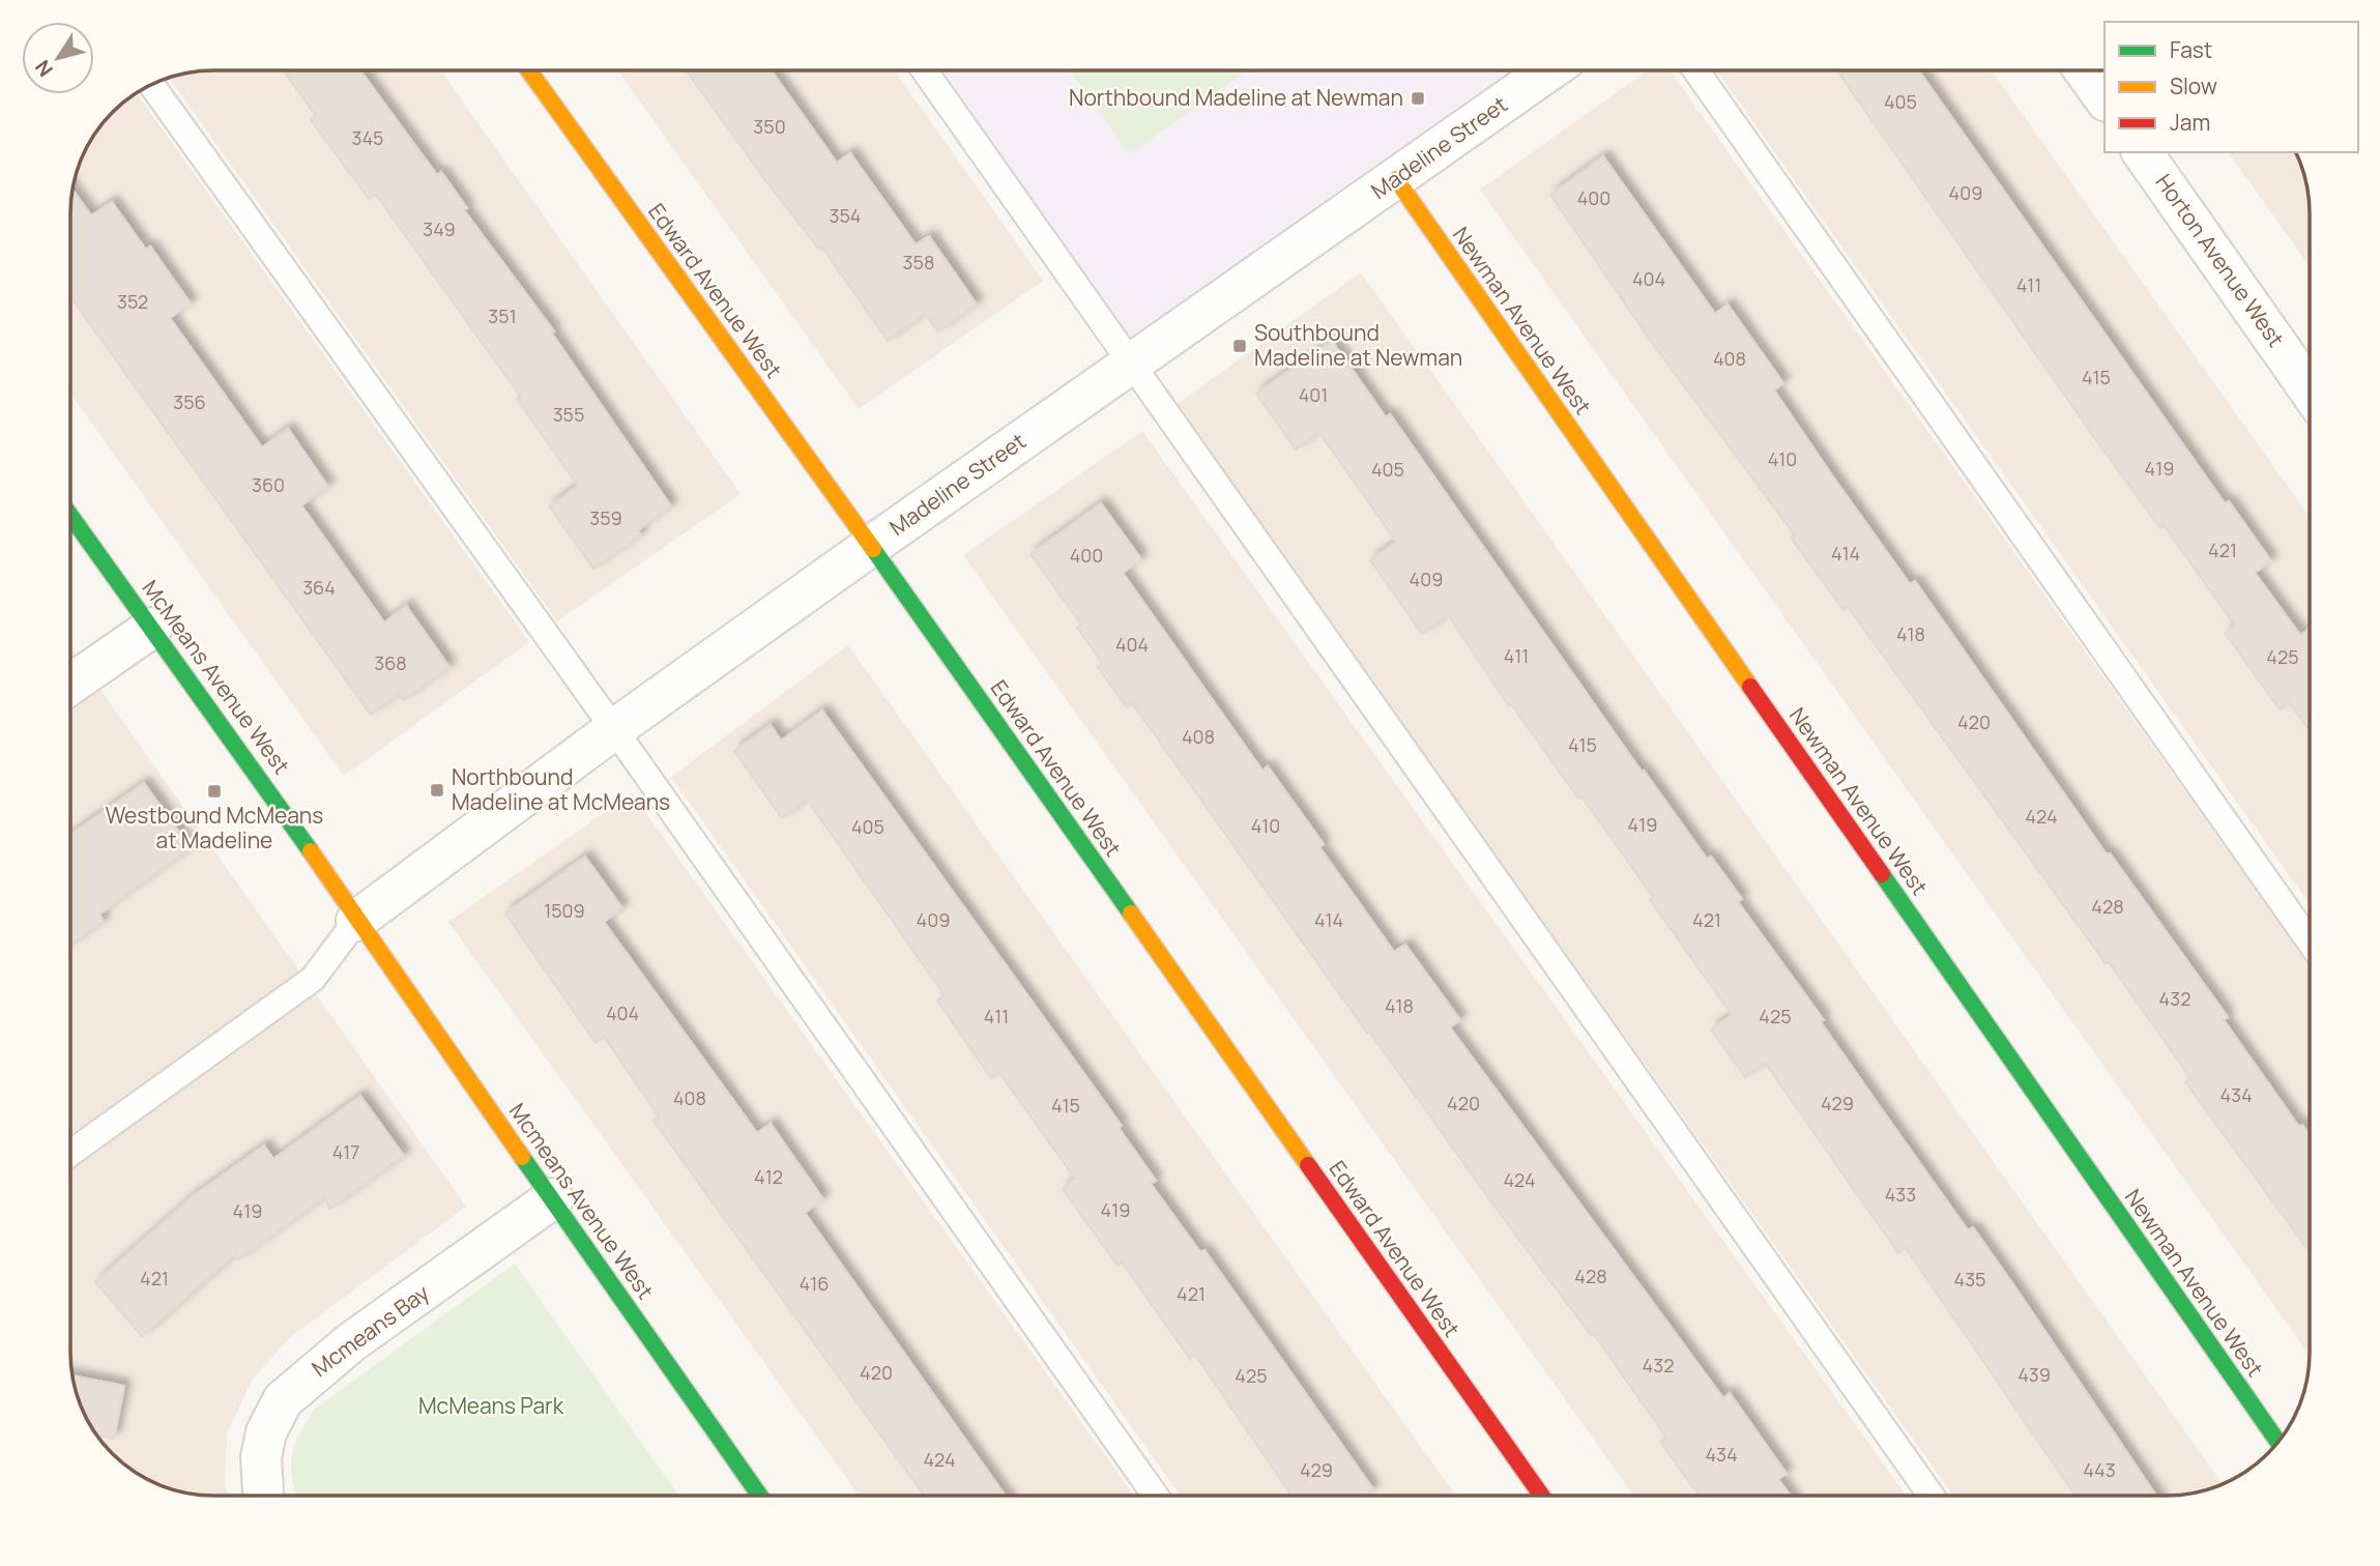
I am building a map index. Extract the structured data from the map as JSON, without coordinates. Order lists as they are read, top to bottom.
{
  "streets": {
    "street": [
      "Madeline Street",
      "Horton Avenue West",
      "Edward Avenue West",
      "Newman Avenue West",
      "McMeans Avenue West",
      "Mcmeans Avenue West",
      "Mcmeans Bay"
    ]
  },
  "crossings": [
    ["Madeline Street", "Edward Avenue West"],
    ["Madeline Street", "Newman Avenue West"],
    ["Madeline Street", "McMeans Avenue West"],
    ["Madeline Street", "Mcmeans Avenue West"],
    ["McMeans Avenue West", "Mcmeans Avenue West"],
    ["Mcmeans Avenue West", "Mcmeans Bay"]
  ],
  "parks": ["McMeans Park"],
  "places": {
    "transit": [
      "Northbound Madeline at Newman",
      "Southbound Madeline at Newman",
      "Northbound Madeline at McMeans",
      "Westbound McMeans at Madeline"
    ]
  },
  "house_numbers": [
    "405",
    "350",
    "345",
    "409",
    "400",
    "354",
    "349",
    "358",
    "404",
    "411",
    "352",
    "351",
    "408",
    "415",
    "401",
    "356",
    "355",
    "410",
    "419",
    "405",
    "360",
    "359",
    "421",
    "414",
    "400",
    "409",
    "364",
    "418",
    "404",
    "411",
    "425",
    "368",
    "420",
    "408",
    "415",
    "424",
    "419",
    "410",
    "405",
    "428",
    "1509",
    "409",
    "414",
    "421",
    "432",
    "418",
    "404",
    "411",
    "425",
    "434",
    "408",
    "420",
    "429",
    "415",
    "417",
    "412",
    "424",
    "433",
    "419",
    "419",
    "428",
    "421",
    "435",
    "416",
    "421",
    "432",
    "420",
    "439",
    "425",
    "434",
    "424",
    "429",
    "443"
  ],
  "legend": ["Fast", "Slow", "Jam"],
  "north": "bottom left"
}
